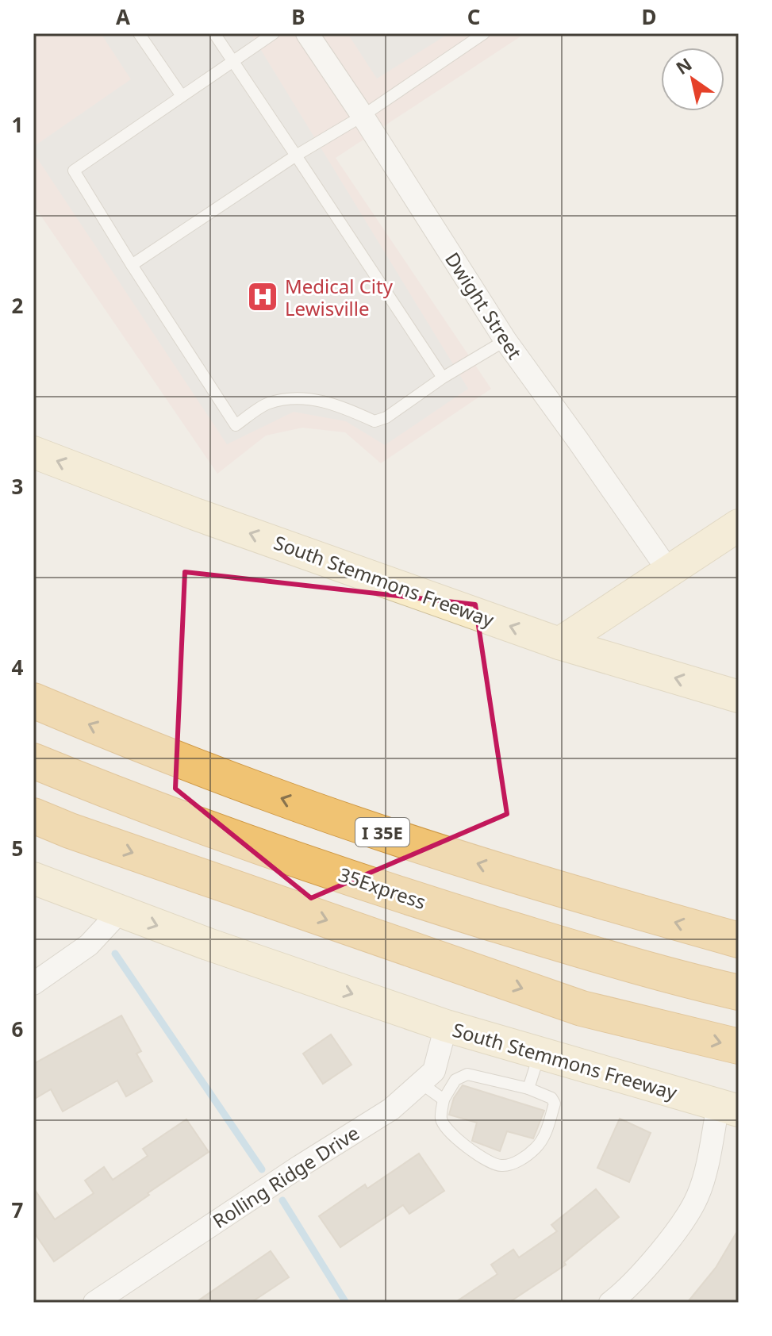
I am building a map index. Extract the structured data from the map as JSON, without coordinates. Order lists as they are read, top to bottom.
{
  "streets": {
    "highway": ["I 35E", "35Express"],
    "main road": ["South Stemmons Freeway"],
    "street": ["Dwight Street", "Rolling Ridge Drive"]
  },
  "crossings": [
    ["South Stemmons Freeway", "Rolling Ridge Drive"]
  ],
  "places": {
    "hospital": ["Medical City Lewisville"]
  },
  "north": "top left",
  "grid": {
    "columns": [
      "A",
      "B",
      "C",
      "D"
    ],
    "rows": [
      "1",
      "2",
      "3",
      "4",
      "5",
      "6",
      "7"
    ]
  }
}
